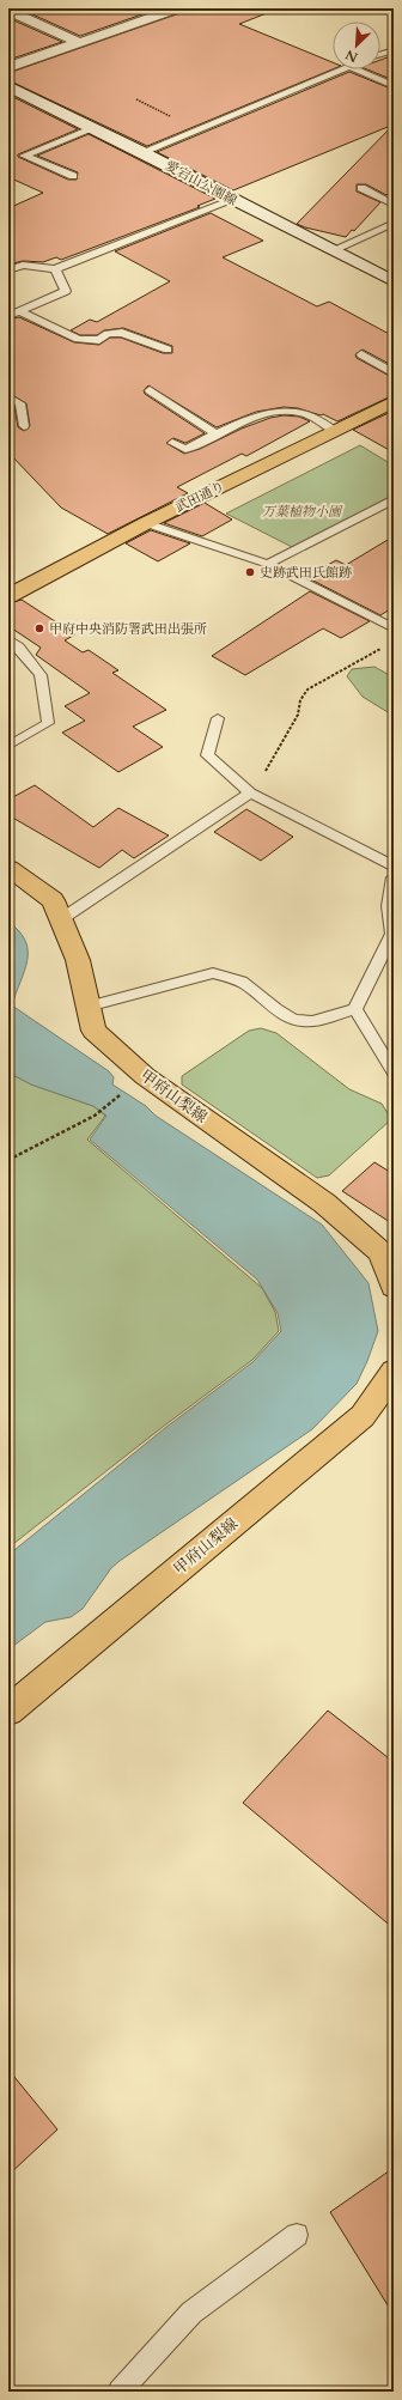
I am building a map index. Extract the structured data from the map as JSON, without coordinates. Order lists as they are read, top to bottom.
{
  "streets": {
    "main road": ["愛宕山公園線", "武田通り", "甲府山梨線"]
  },
  "parks": ["万葉植物小園"],
  "places": ["史跡武田氏館跡", "甲府中央消防署武田出張所"],
  "north": "bottom left"
}
